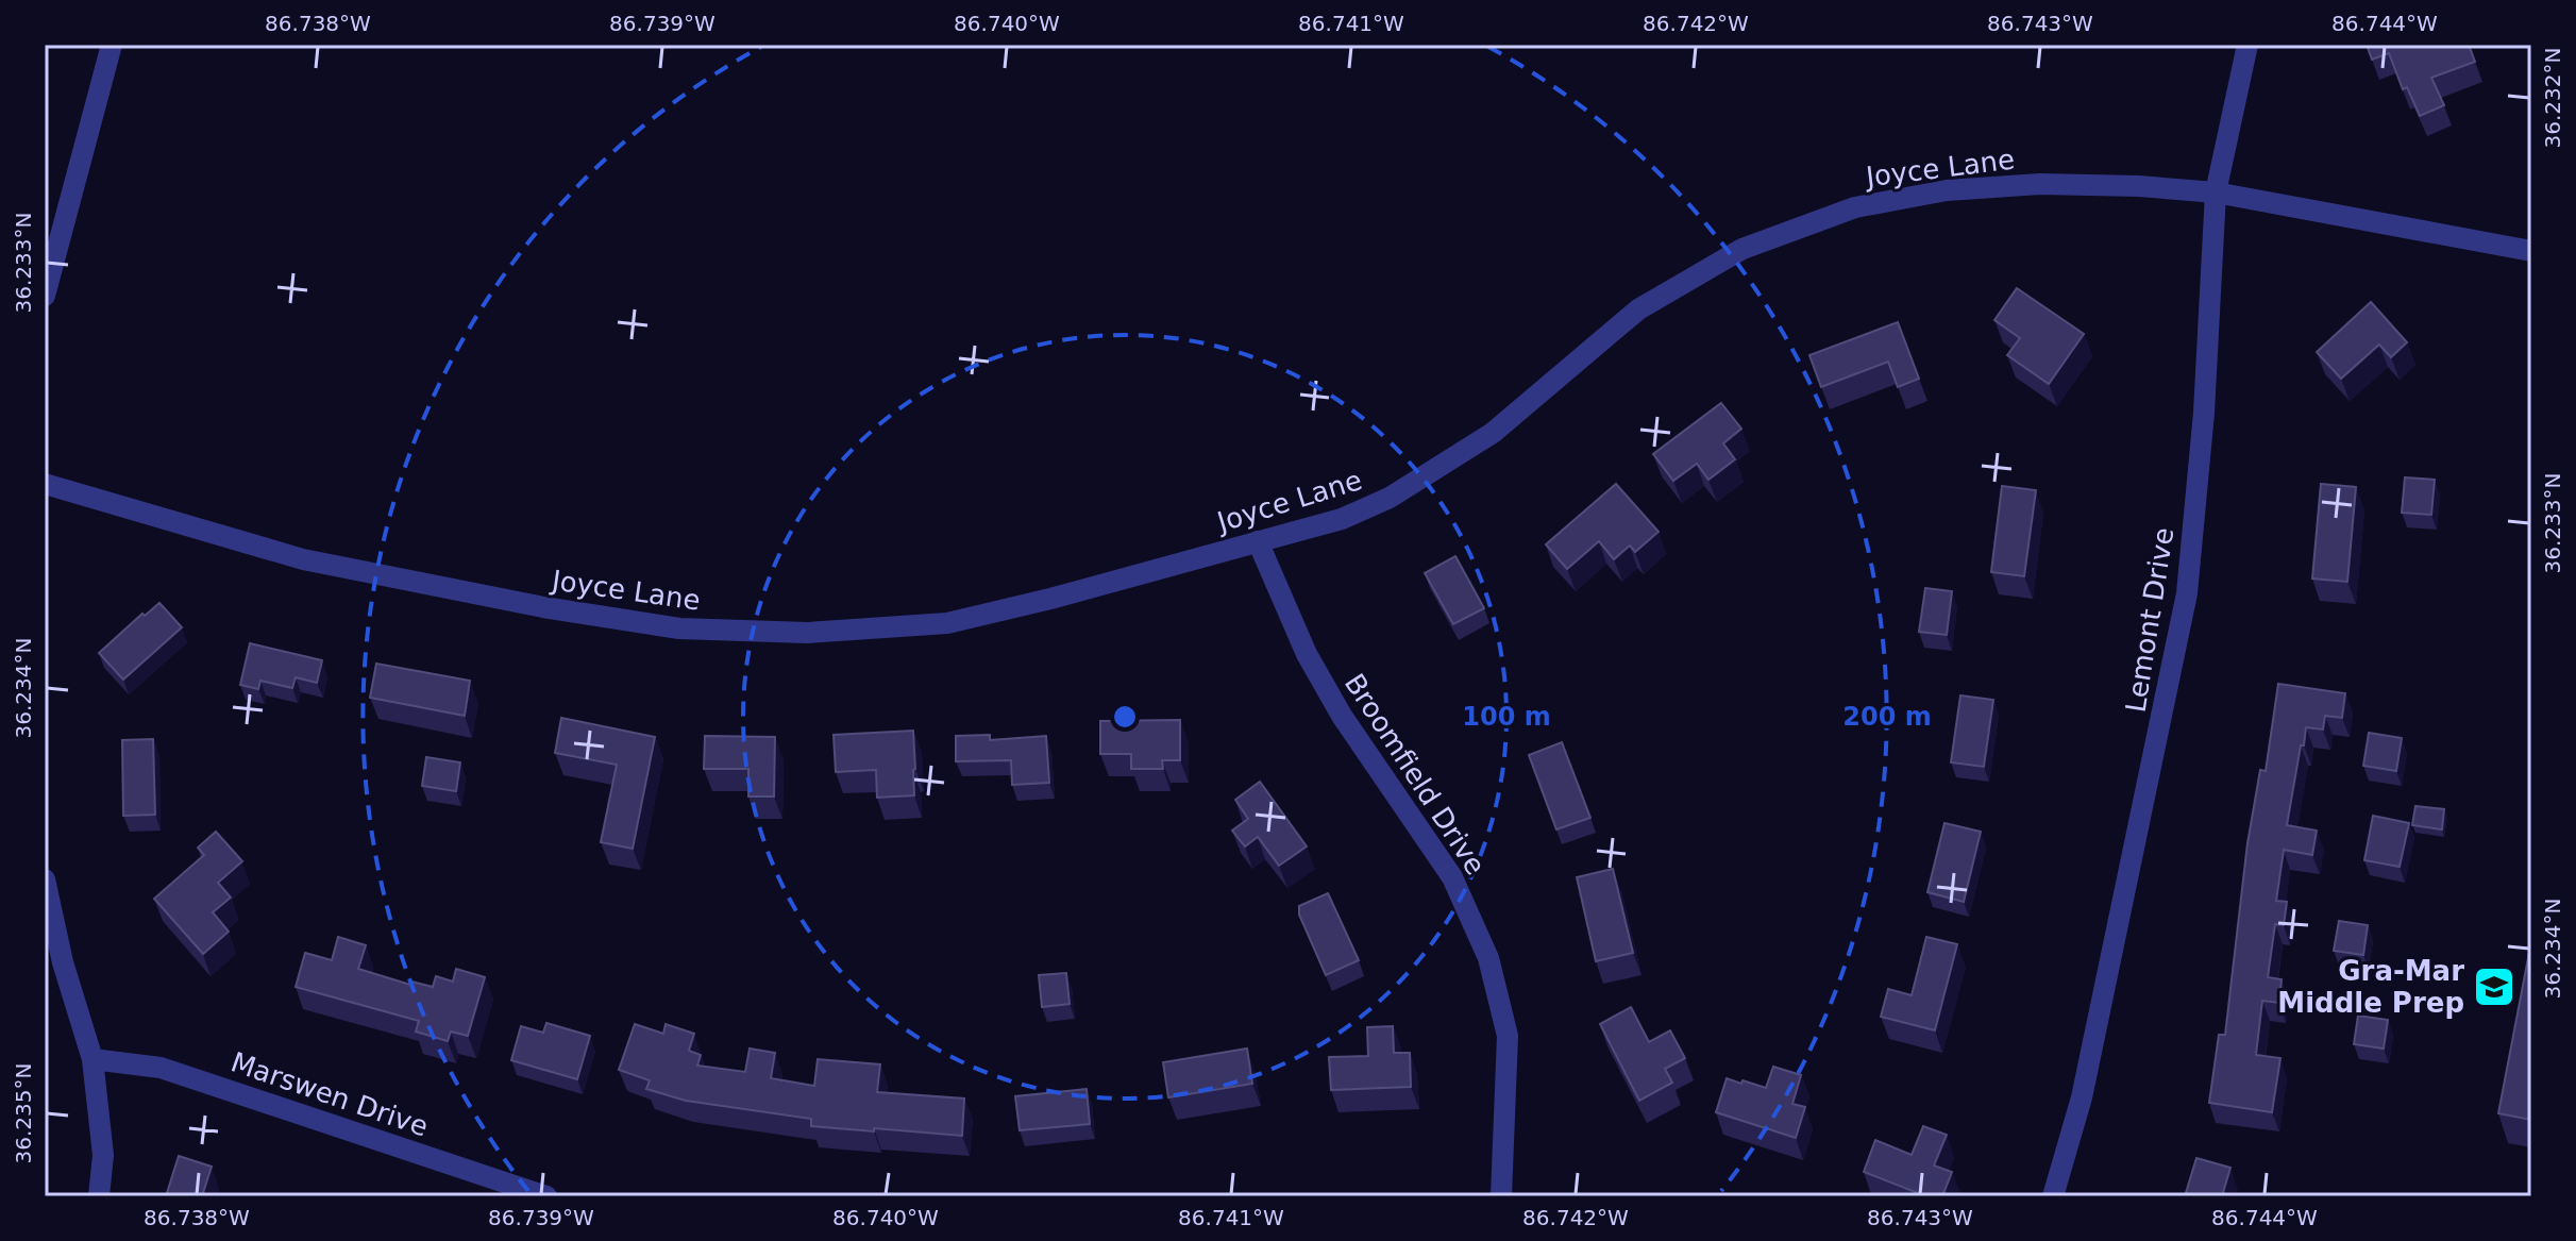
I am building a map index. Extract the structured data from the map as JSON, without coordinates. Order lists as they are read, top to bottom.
{
  "streets": {
    "street": [
      "Joyce Lane",
      "Lemont Drive",
      "Broomfield Drive",
      "Marswen Drive"
    ]
  },
  "crossings": [
    ["Joyce Lane", "Lemont Drive"],
    ["Joyce Lane", "Broomfield Drive"]
  ],
  "places": {
    "school or university": ["Gra-Mar Middle Prep"]
  },
  "coordinates": [
    "86.738°W",
    "86.739°W",
    "86.740°W",
    "86.741°W",
    "86.742°W",
    "86.743°W",
    "86.744°W",
    "36.232°N",
    "36.233°N",
    "36.234°N",
    "36.235°N"
  ],
  "rings": ["100 m", "200 m"]
}
